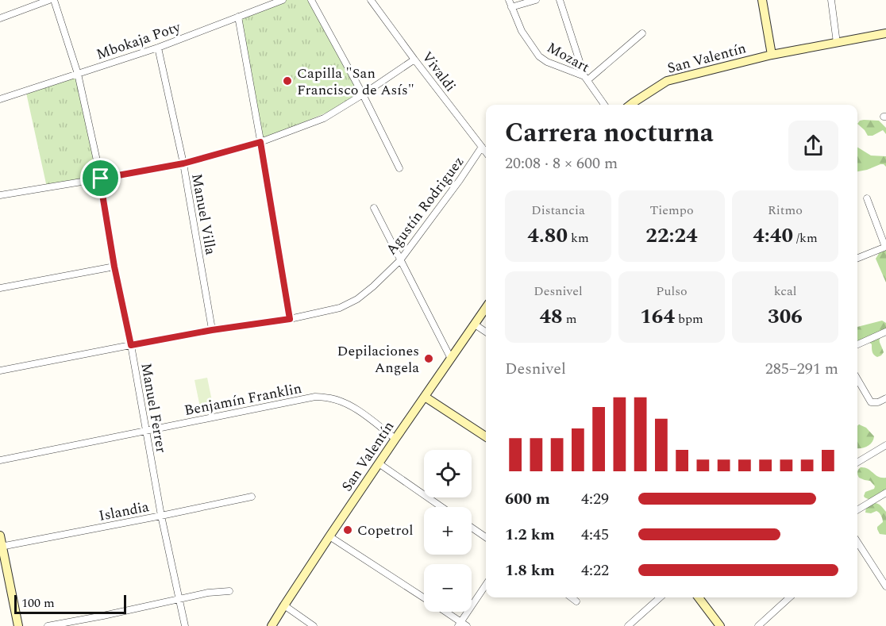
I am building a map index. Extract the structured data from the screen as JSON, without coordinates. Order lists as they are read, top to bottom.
{
  "streets": {
    "main road": ["San Valentín"],
    "street": [
      "Mbokaja Poty",
      "Mozart",
      "Vivaldi",
      "Agustín Rodriguez",
      "Manuel Villa",
      "Benjamín Franklin",
      "Manuel Ferrer",
      "Islandia"
    ]
  },
  "crossings": [
    ["Mbokaja Poty", "Manuel Villa"],
    ["Mbokaja Poty", "Manuel Ferrer"],
    ["San Valentín", "Benjamín Franklin"],
    ["Vivaldi", "Agustín Rodriguez"],
    ["Agustín Rodriguez", "Manuel Villa"],
    ["Agustín Rodriguez", "Manuel Ferrer"],
    ["Benjamín Franklin", "Manuel Ferrer"],
    ["Manuel Ferrer", "Islandia"]
  ],
  "places": ["Capilla \"San Francisco de Asís\"", "Depilaciones Angela", "Copetrol"],
  "scale_bar": "100 m",
  "page": {
    "heading": ["Carrera nocturna", "20:08 · 8 × 600 m"],
    "stats": [
      ["Distancia", "4.80 km"],
      ["Tiempo", "22:24"],
      ["Ritmo", "4:40 /km"],
      ["Desnivel", "48 m"],
      ["Pulso", "164 bpm"],
      ["kcal", "306"]
    ],
    "chart": ["Desnivel", "285–291 m"],
    "map_buttons": ["+", "−"],
    "list": [
      {
        "name": "600 m",
        "note": "4:29"
      },
      {
        "name": "1.2 km",
        "note": "4:45"
      },
      {
        "name": "1.8 km",
        "note": "4:22"
      }
    ],
    "scale": "100 m"
  }
}
